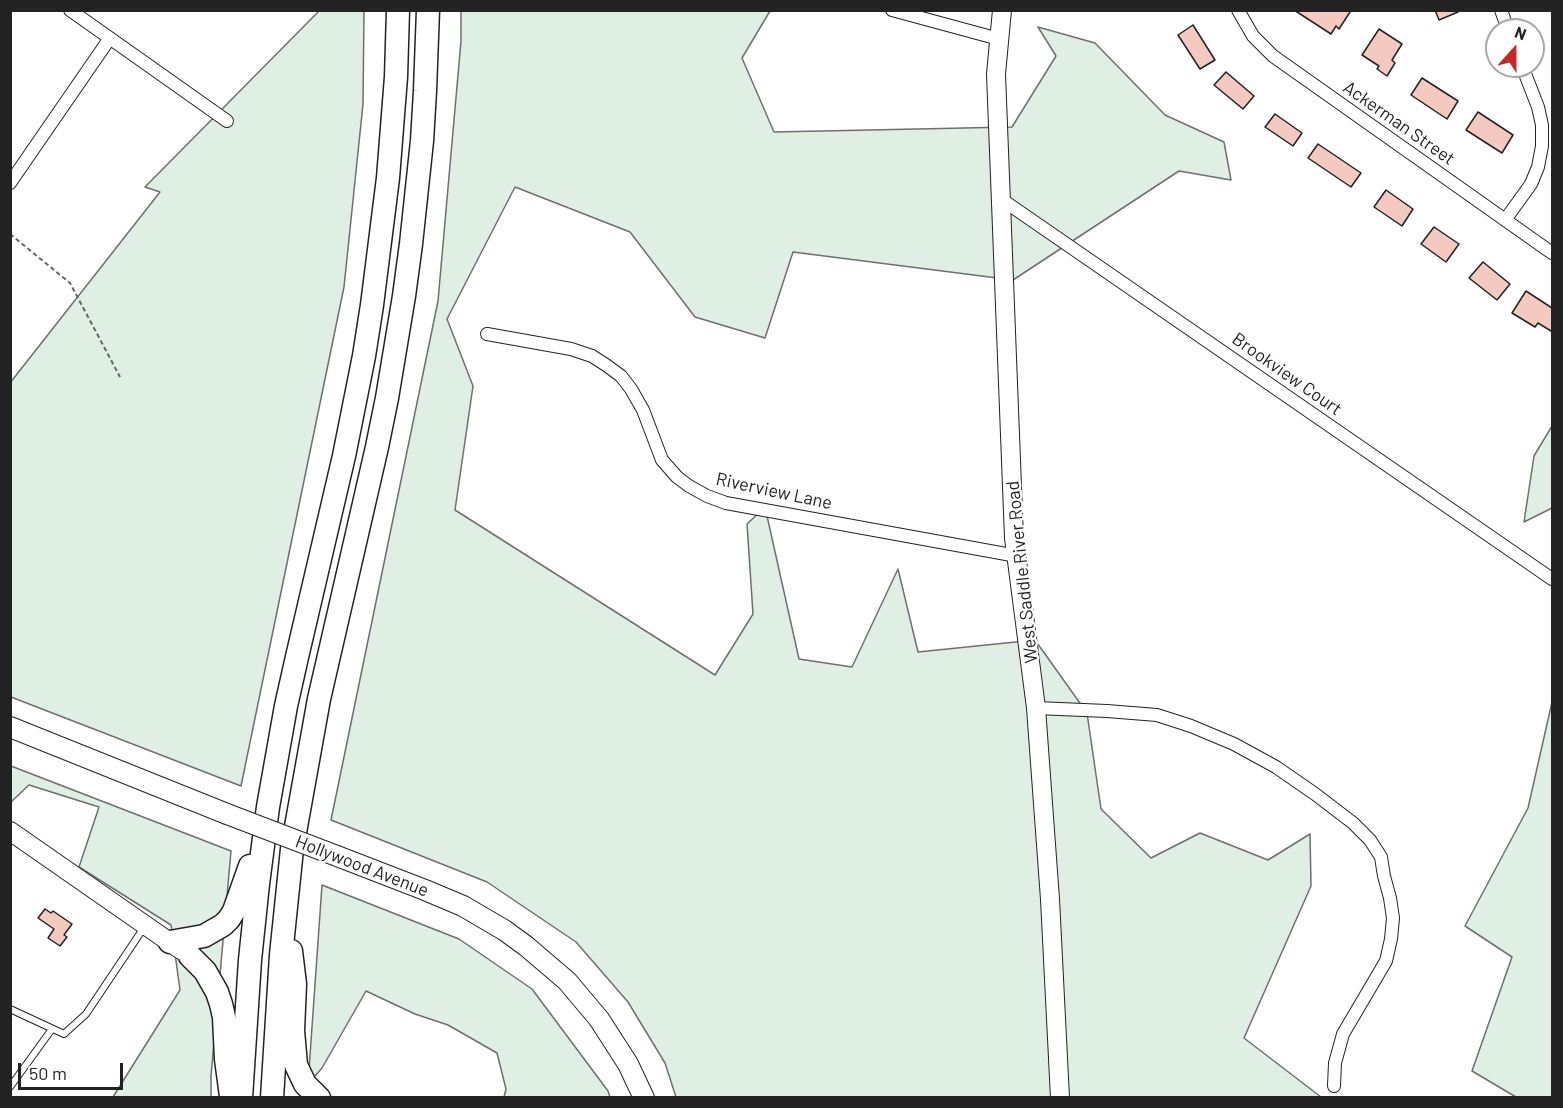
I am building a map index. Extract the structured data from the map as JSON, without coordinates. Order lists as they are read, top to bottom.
{
  "streets": {
    "main road": ["Hollywood Avenue"],
    "street": [
      "Ackerman Street",
      "Brookview Court",
      "Riverview Lane",
      "West Saddle River Road"
    ]
  },
  "crossings": [
    ["Brookview Court", "West Saddle River Road"],
    ["Riverview Lane", "West Saddle River Road"]
  ],
  "scale_bar": "50 m",
  "north": "top"
}
